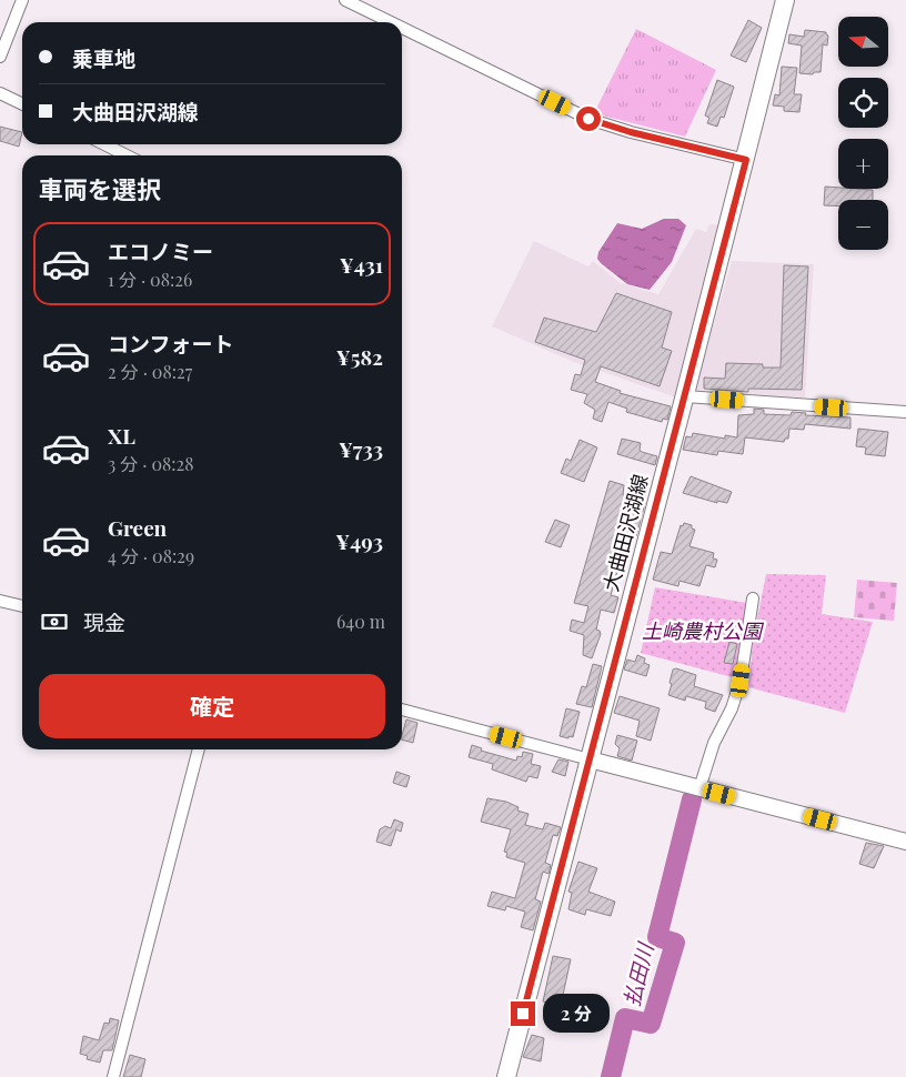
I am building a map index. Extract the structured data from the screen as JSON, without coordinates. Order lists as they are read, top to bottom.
{
  "streets": {
    "main road": ["大曲田沢湖線"]
  },
  "water": ["払田川"],
  "parks": ["土崎農村公園"],
  "north": "left",
  "page": {
    "map_buttons": ["+", "−"],
    "banner": ["乗車地", "大曲田沢湖線"],
    "heading": "車両を選択",
    "list": [
      {
        "name": "エコノミー",
        "note": "1 分 · 08:26",
        "value": "¥431"
      },
      {
        "name": "コンフォート",
        "note": "2 分 · 08:27",
        "value": "¥582"
      },
      {
        "name": "XL",
        "note": "3 分 · 08:28",
        "value": "¥733"
      },
      {
        "name": "Green",
        "note": "4 分 · 08:29",
        "value": "¥493"
      }
    ],
    "pay": ["現金", "640 m"],
    "buttons": "確定",
    "bubble": "2 分"
  }
}
